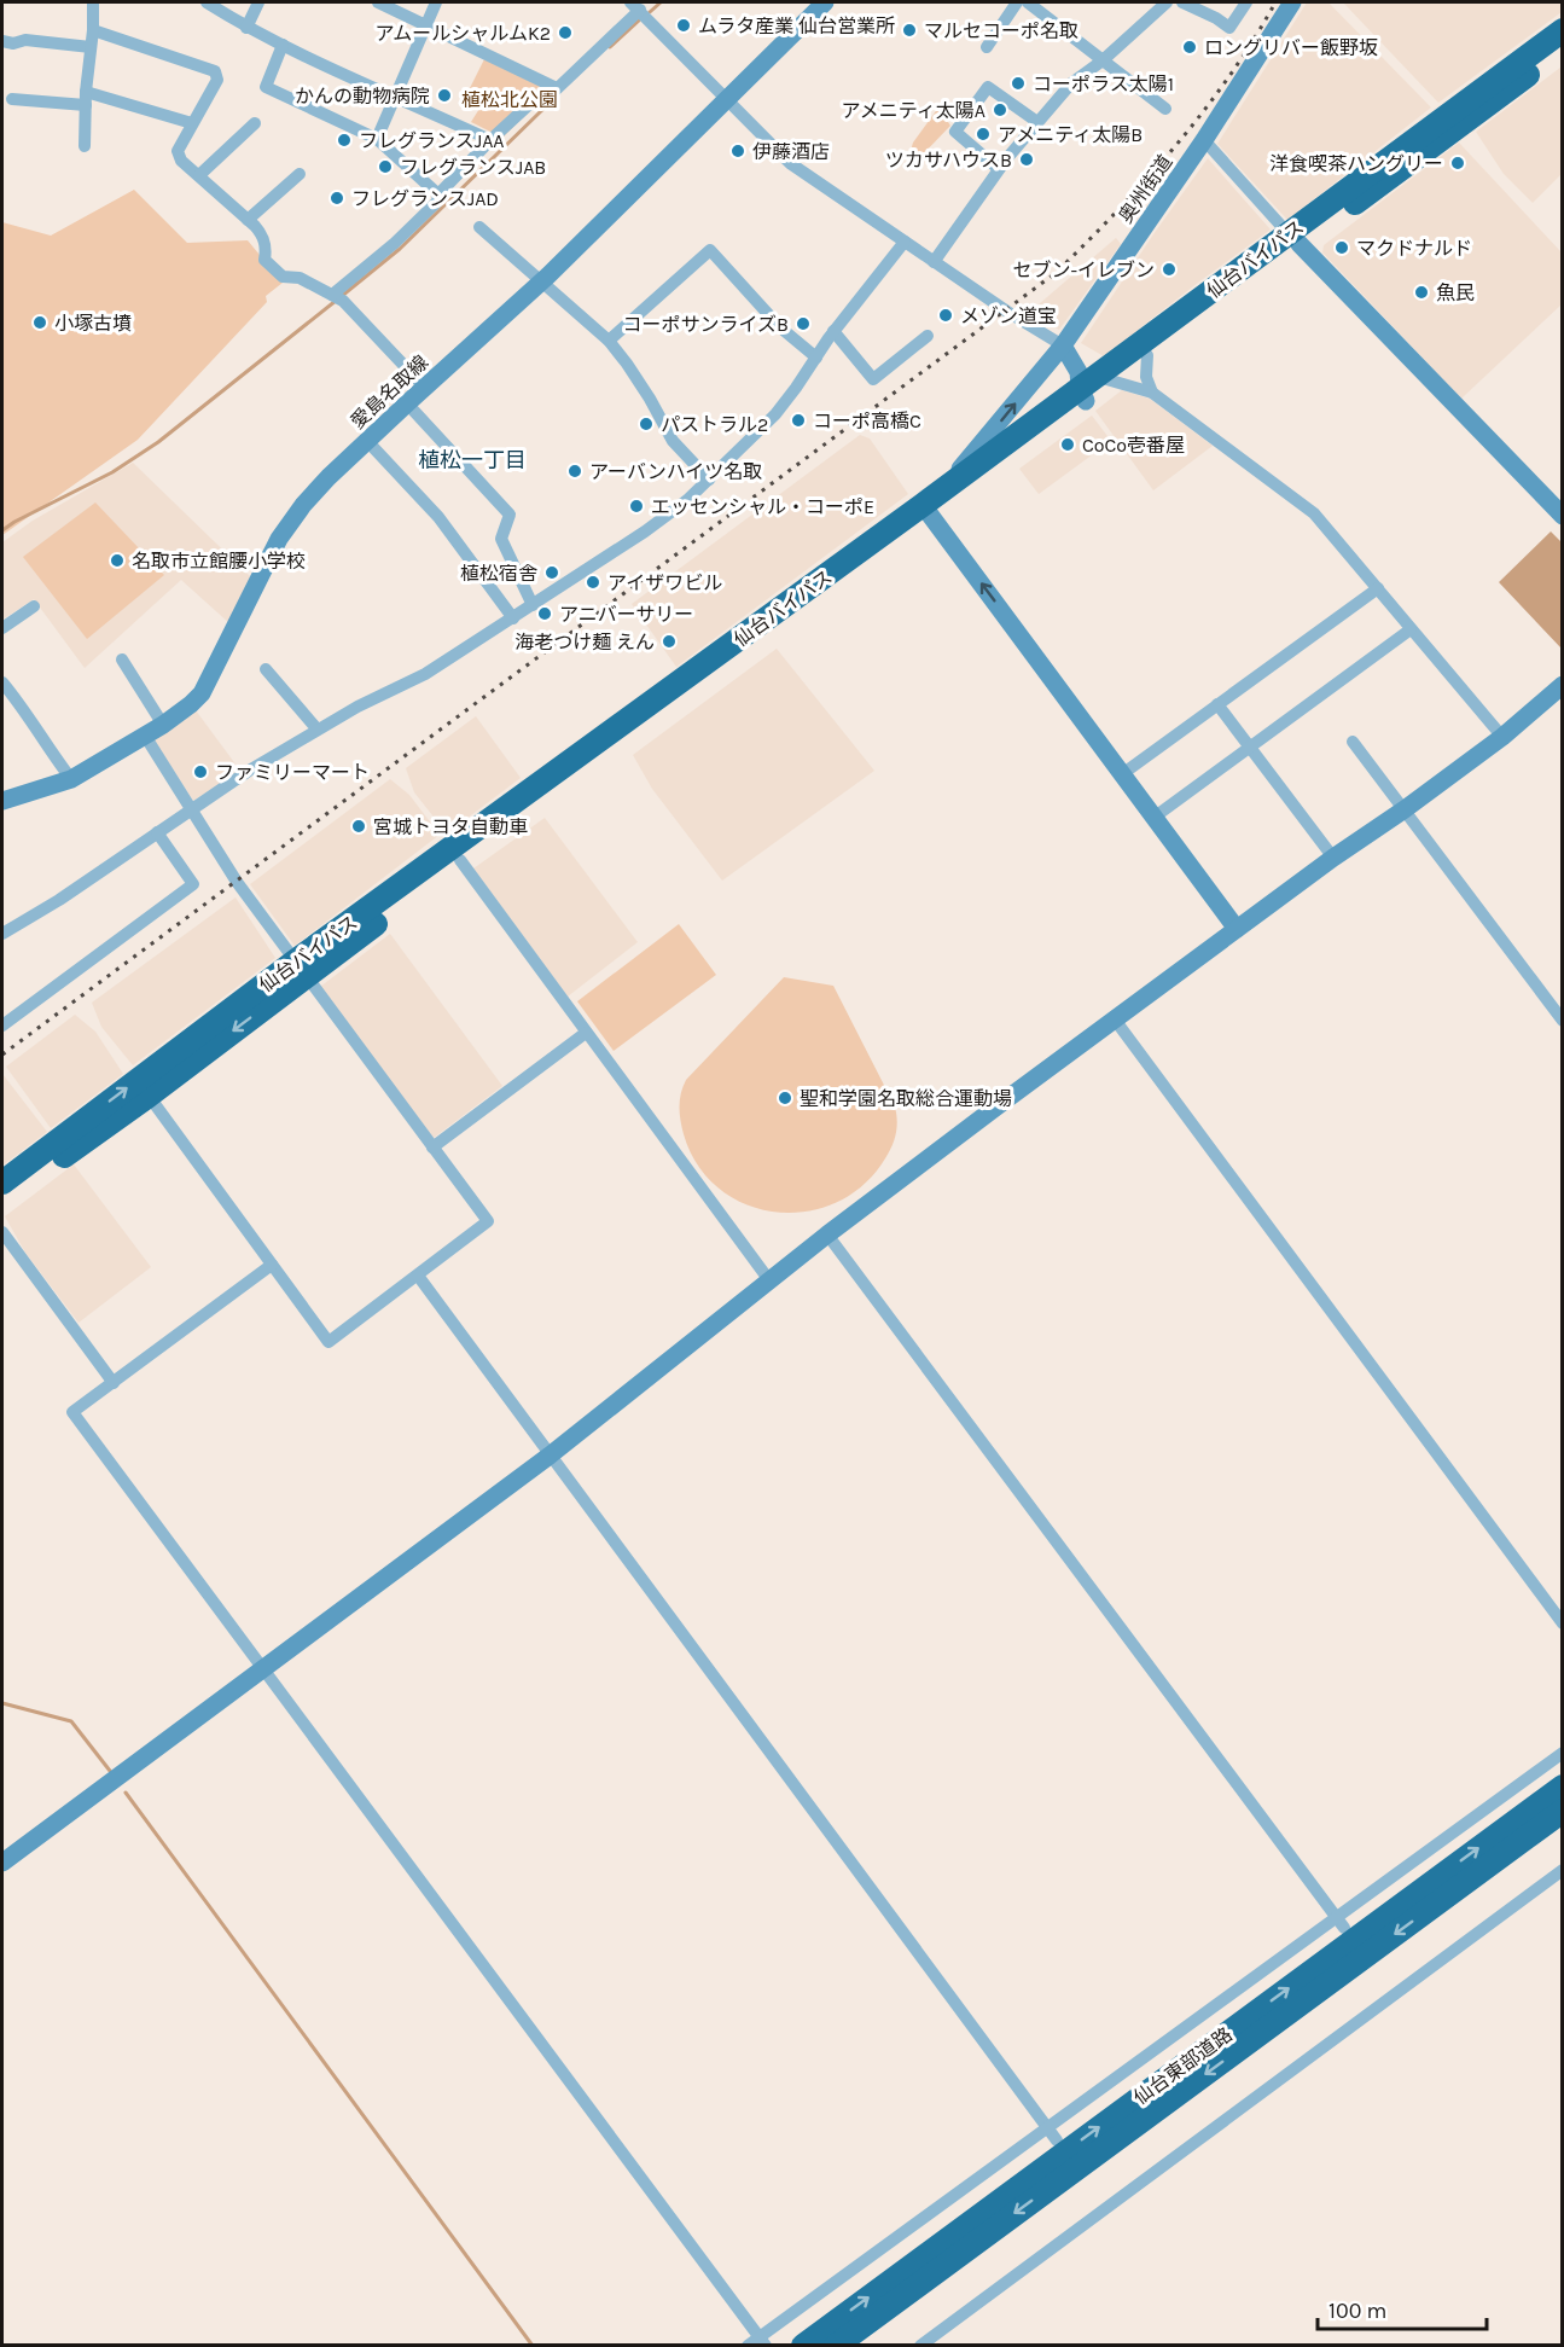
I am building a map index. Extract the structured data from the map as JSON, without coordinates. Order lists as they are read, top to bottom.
{
  "streets": {
    "highway": ["仙台バイパス", "仙台東部道路"],
    "street": ["奥州街道", "愛島名取線"]
  },
  "crossings": [
    ["奥州街道", "仙台バイパス"]
  ],
  "districts": ["植松一丁目"],
  "parks": ["植松北公園"],
  "places": [
    "ムラタ産業 仙台営業所",
    "マルセコーポ名取",
    "アムールシャルムK2",
    "ロングリバー飯野坂",
    "コーポラス太陽1",
    "かんの動物病院",
    "アメニティ太陽A",
    "アメニティ太陽B",
    "フレグランスJAA",
    "伊藤酒店",
    "ツカサハウスB",
    "洋食喫茶ハングリー",
    "フレグランスJAB",
    "フレグランスJAD",
    "マクドナルド",
    "セブン-イレブン",
    "魚民",
    "メゾン道宝",
    "小塚古墳",
    "コーポサンライズB",
    "コーポ高橋C",
    "パストラル2",
    "CoCo壱番屋",
    "アーバンハイツ名取",
    "エッセンシャル・コーポE",
    "名取市立館腰小学校",
    "植松宿舎",
    "アイザワビル",
    "アニバーサリー",
    "海老つけ麺 えん",
    "ファミリーマート",
    "宮城トヨタ自動車",
    "聖和学園名取総合運動場"
  ],
  "scale_bar": "100 m"
}
